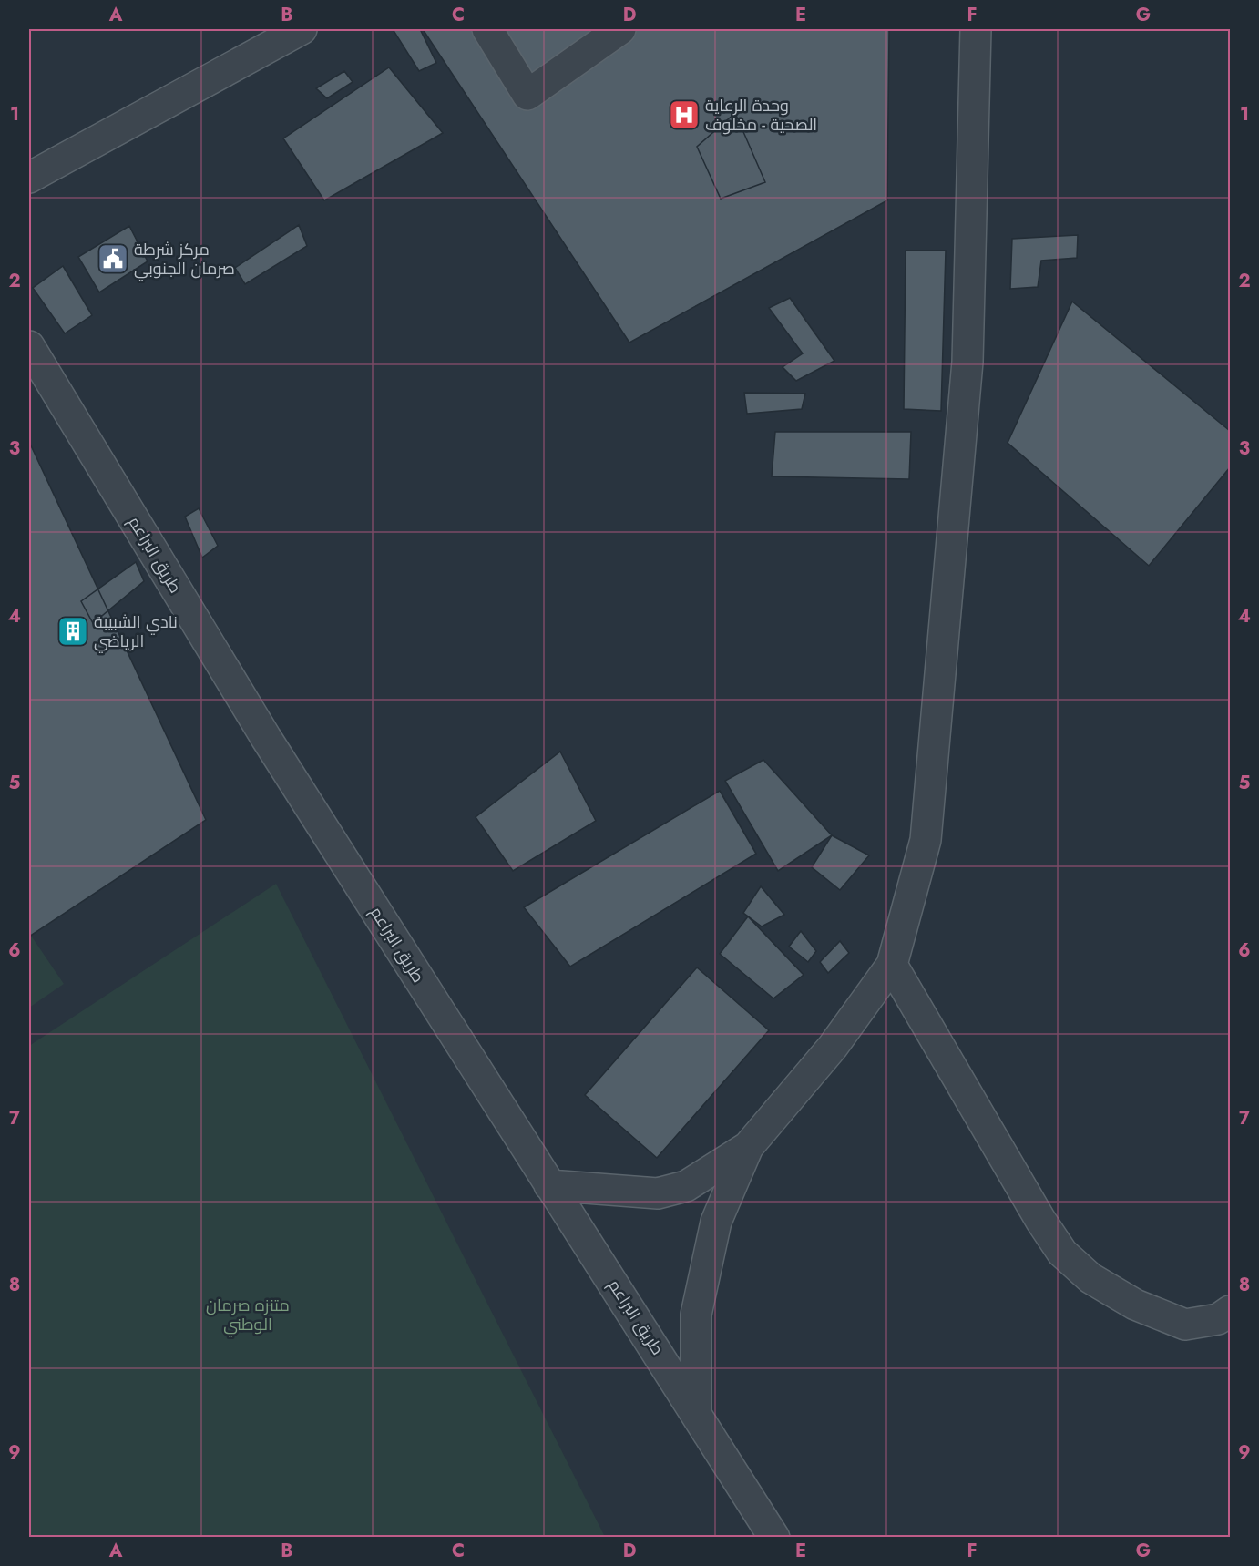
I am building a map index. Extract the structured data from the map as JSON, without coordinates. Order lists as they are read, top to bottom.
{
  "streets": {
    "street": ["طريق البراعم"]
  },
  "parks": ["متنزه صرمان الوطني"],
  "places": {
    "hospital": ["وحدة الرعاية الصحية - مخلوف"],
    "public building": ["مركز شرطة صرمان الجنوبي"],
    "building": ["نادي الشبيبة الرياضي"]
  },
  "grid": {
    "columns": [
      "A",
      "B",
      "C",
      "D",
      "E",
      "F",
      "G"
    ],
    "rows": [
      "1",
      "2",
      "3",
      "4",
      "5",
      "6",
      "7",
      "8",
      "9"
    ]
  }
}
